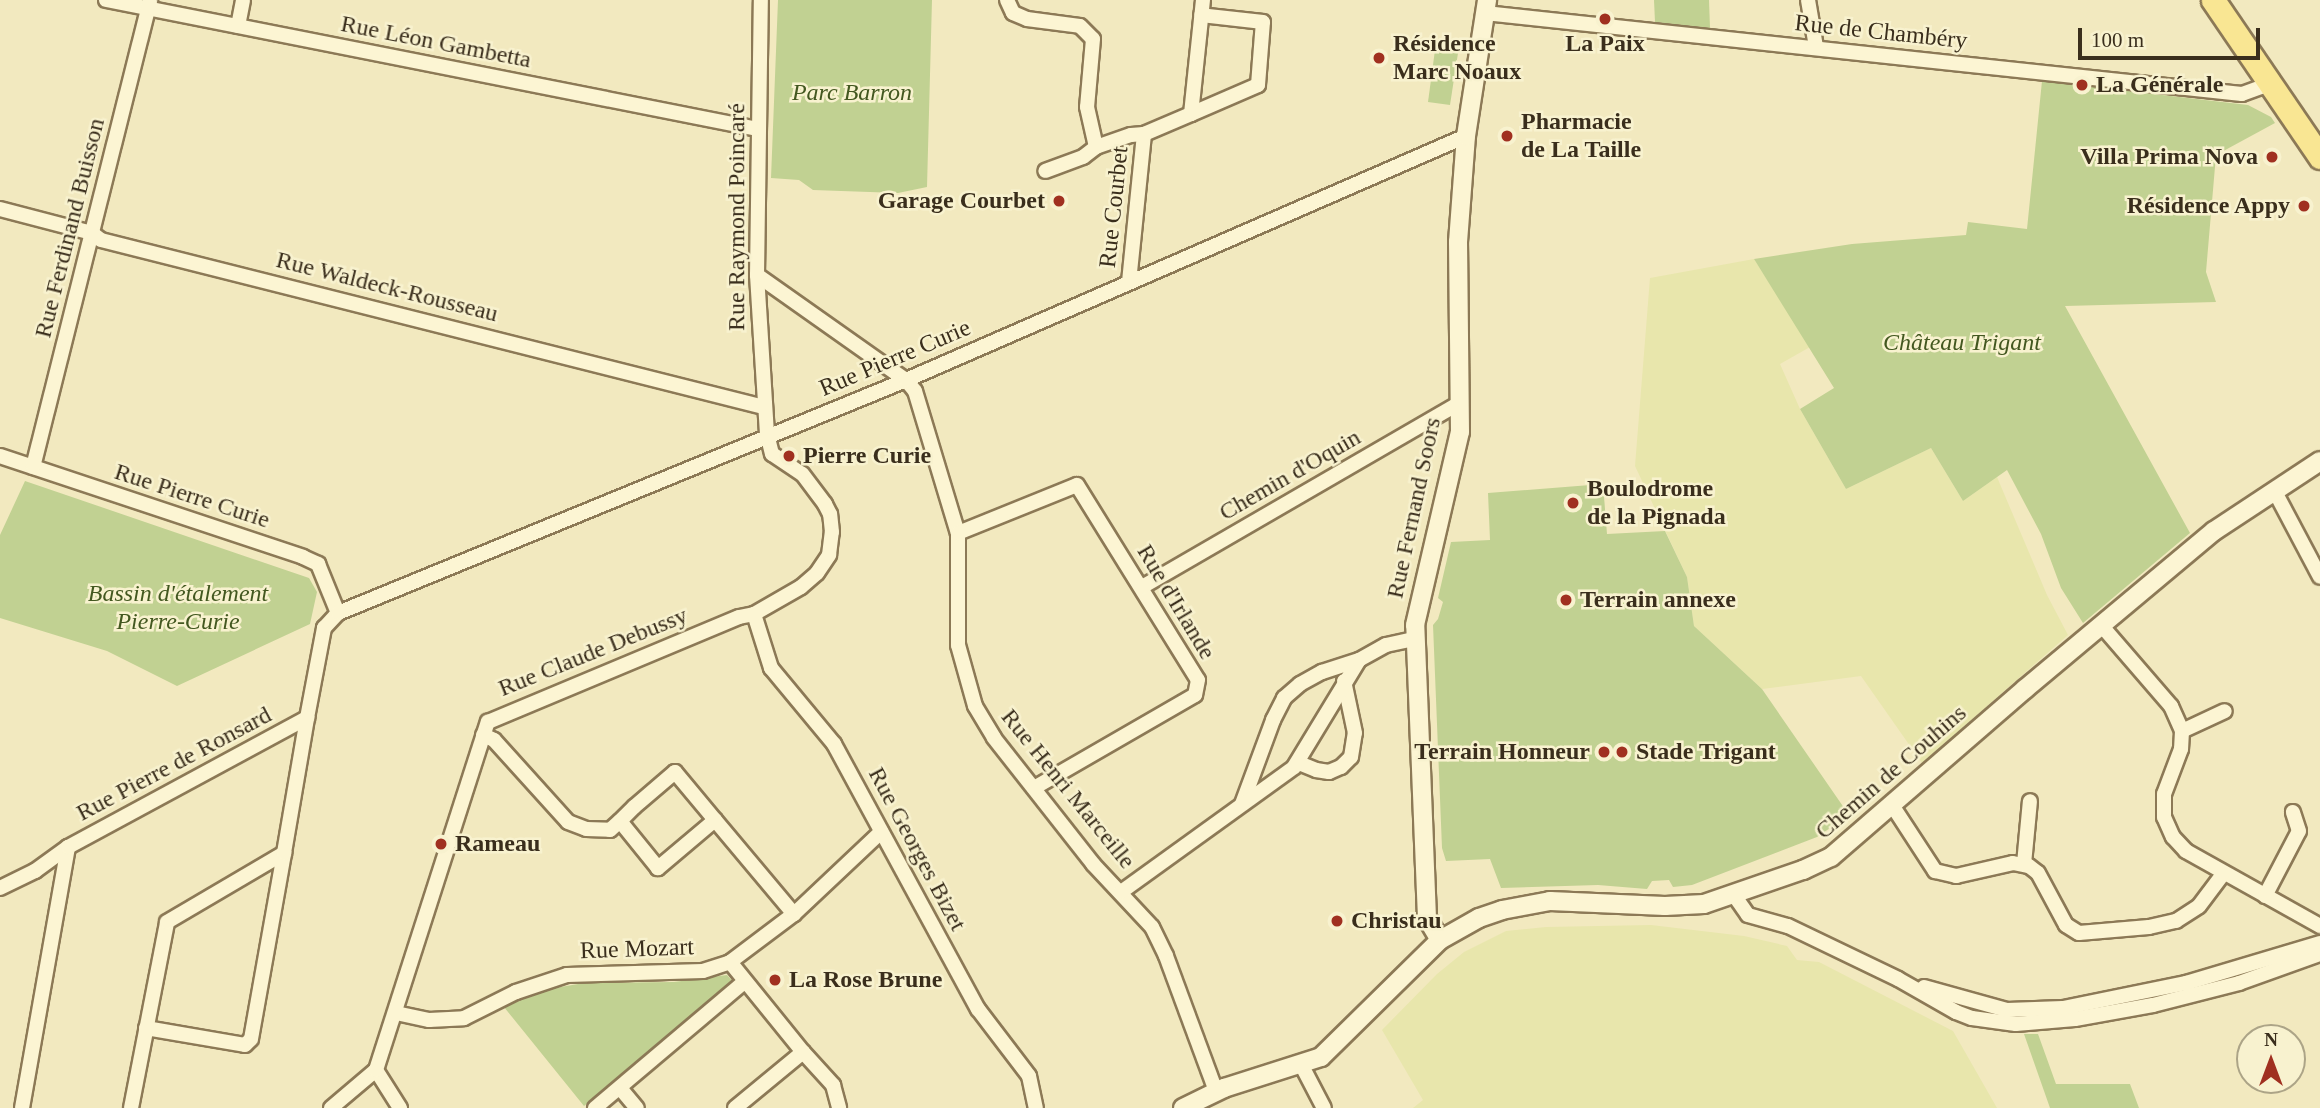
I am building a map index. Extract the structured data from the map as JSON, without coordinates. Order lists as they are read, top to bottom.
{
  "streets": {
    "street": [
      "Rue de Chambéry",
      "Rue Léon Gambetta",
      "Rue Courbet",
      "Rue Raymond Poincaré",
      "Rue Ferdinand Buisson",
      "Rue Waldeck-Rousseau",
      "Rue Pierre Curie",
      "Chemin d'Oquin",
      "Rue Fernand Soors",
      "Rue d'Irlande",
      "Rue Claude Debussy",
      "Rue Pierre de Ronsard",
      "Chemin de Couhins",
      "Rue Henri Marceille",
      "Rue Georges Bizet",
      "Rue Mozart"
    ]
  },
  "crossings": [
    ["Rue de Chambéry", "Rue Fernand Soors"],
    ["Rue Léon Gambetta", "Rue Raymond Poincaré"],
    ["Rue Léon Gambetta", "Rue Ferdinand Buisson"],
    ["Rue Courbet", "Rue Pierre Curie"],
    ["Rue Raymond Poincaré", "Rue Waldeck-Rousseau"],
    ["Rue Raymond Poincaré", "Rue Pierre Curie"],
    ["Rue Raymond Poincaré", "Rue Claude Debussy"],
    ["Rue Ferdinand Buisson", "Rue Waldeck-Rousseau"],
    ["Rue Ferdinand Buisson", "Rue Pierre Curie"],
    ["Rue Pierre Curie", "Rue Fernand Soors"],
    ["Rue Pierre Curie", "Rue Claude Debussy"],
    ["Rue Pierre Curie", "Rue Pierre de Ronsard"],
    ["Rue Pierre Curie", "Rue Henri Marceille"],
    ["Chemin d'Oquin", "Rue Fernand Soors"],
    ["Chemin d'Oquin", "Rue d'Irlande"],
    ["Rue Fernand Soors", "Chemin de Couhins"],
    ["Rue d'Irlande", "Rue Henri Marceille"],
    ["Rue Claude Debussy", "Rue Georges Bizet"],
    ["Rue Claude Debussy", "Rue Mozart"],
    ["Chemin de Couhins", "Rue Henri Marceille"],
    ["Rue Georges Bizet", "Rue Mozart"]
  ],
  "parks": ["Parc Barron", "Château Trigant", "Bassin d'étalement Pierre-Curie"],
  "places": [
    "La Paix",
    "Résidence Marc Noaux",
    "La Générale",
    "Pharmacie de La Taille",
    "Villa Prima Nova",
    "Garage Courbet",
    "Résidence Appy",
    "Pierre Curie",
    "Boulodrome de la Pignada",
    "Terrain annexe",
    "Terrain Honneur",
    "Stade Trigant",
    "Rameau",
    "Christau",
    "La Rose Brune"
  ],
  "scale_bar": "100 m",
  "north": "top"
}
